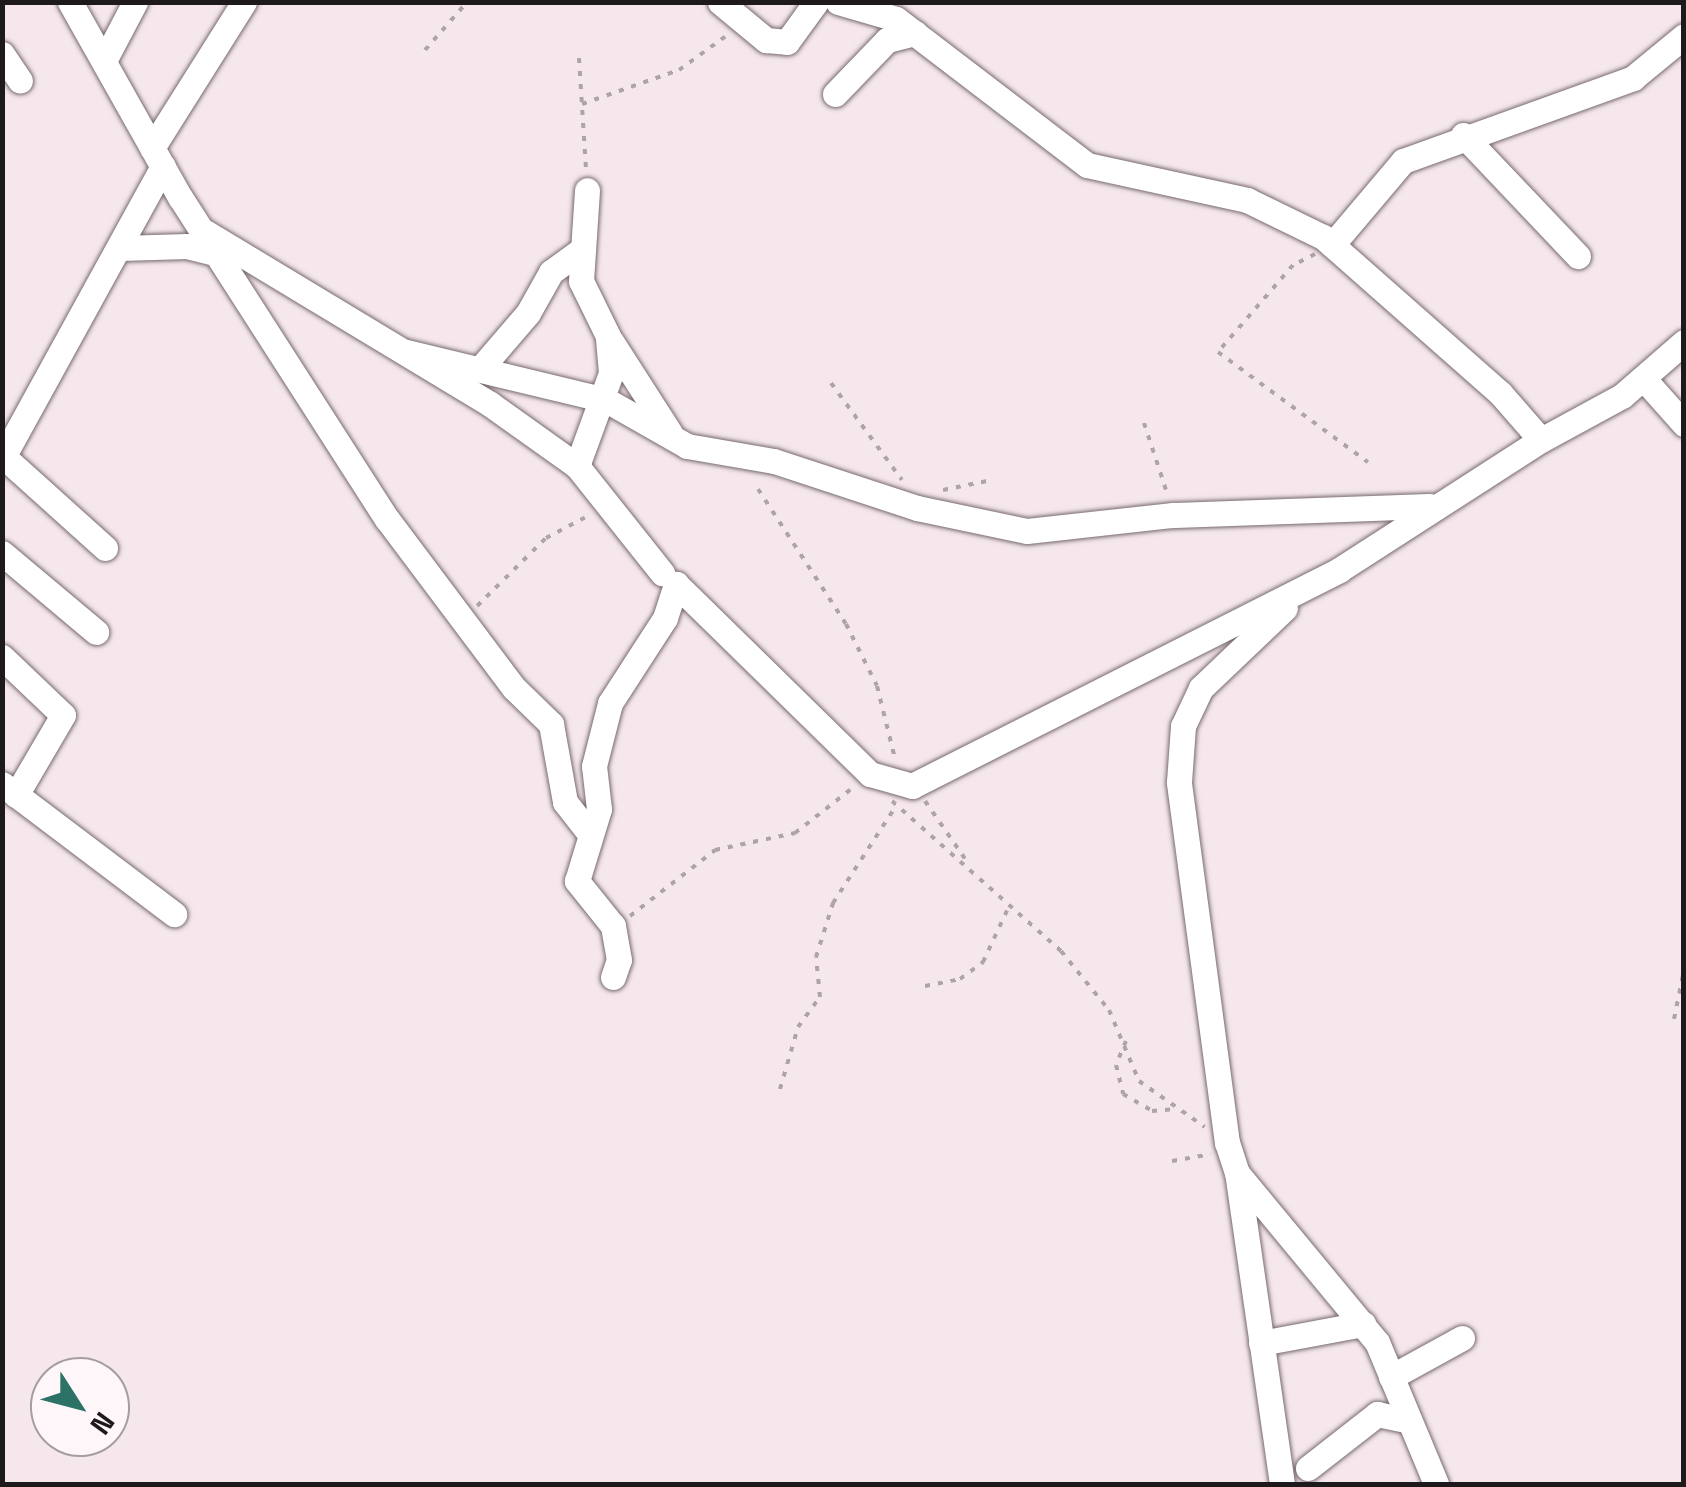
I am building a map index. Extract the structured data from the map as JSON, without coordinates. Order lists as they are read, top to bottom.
{
  "north": "bottom right"
}
